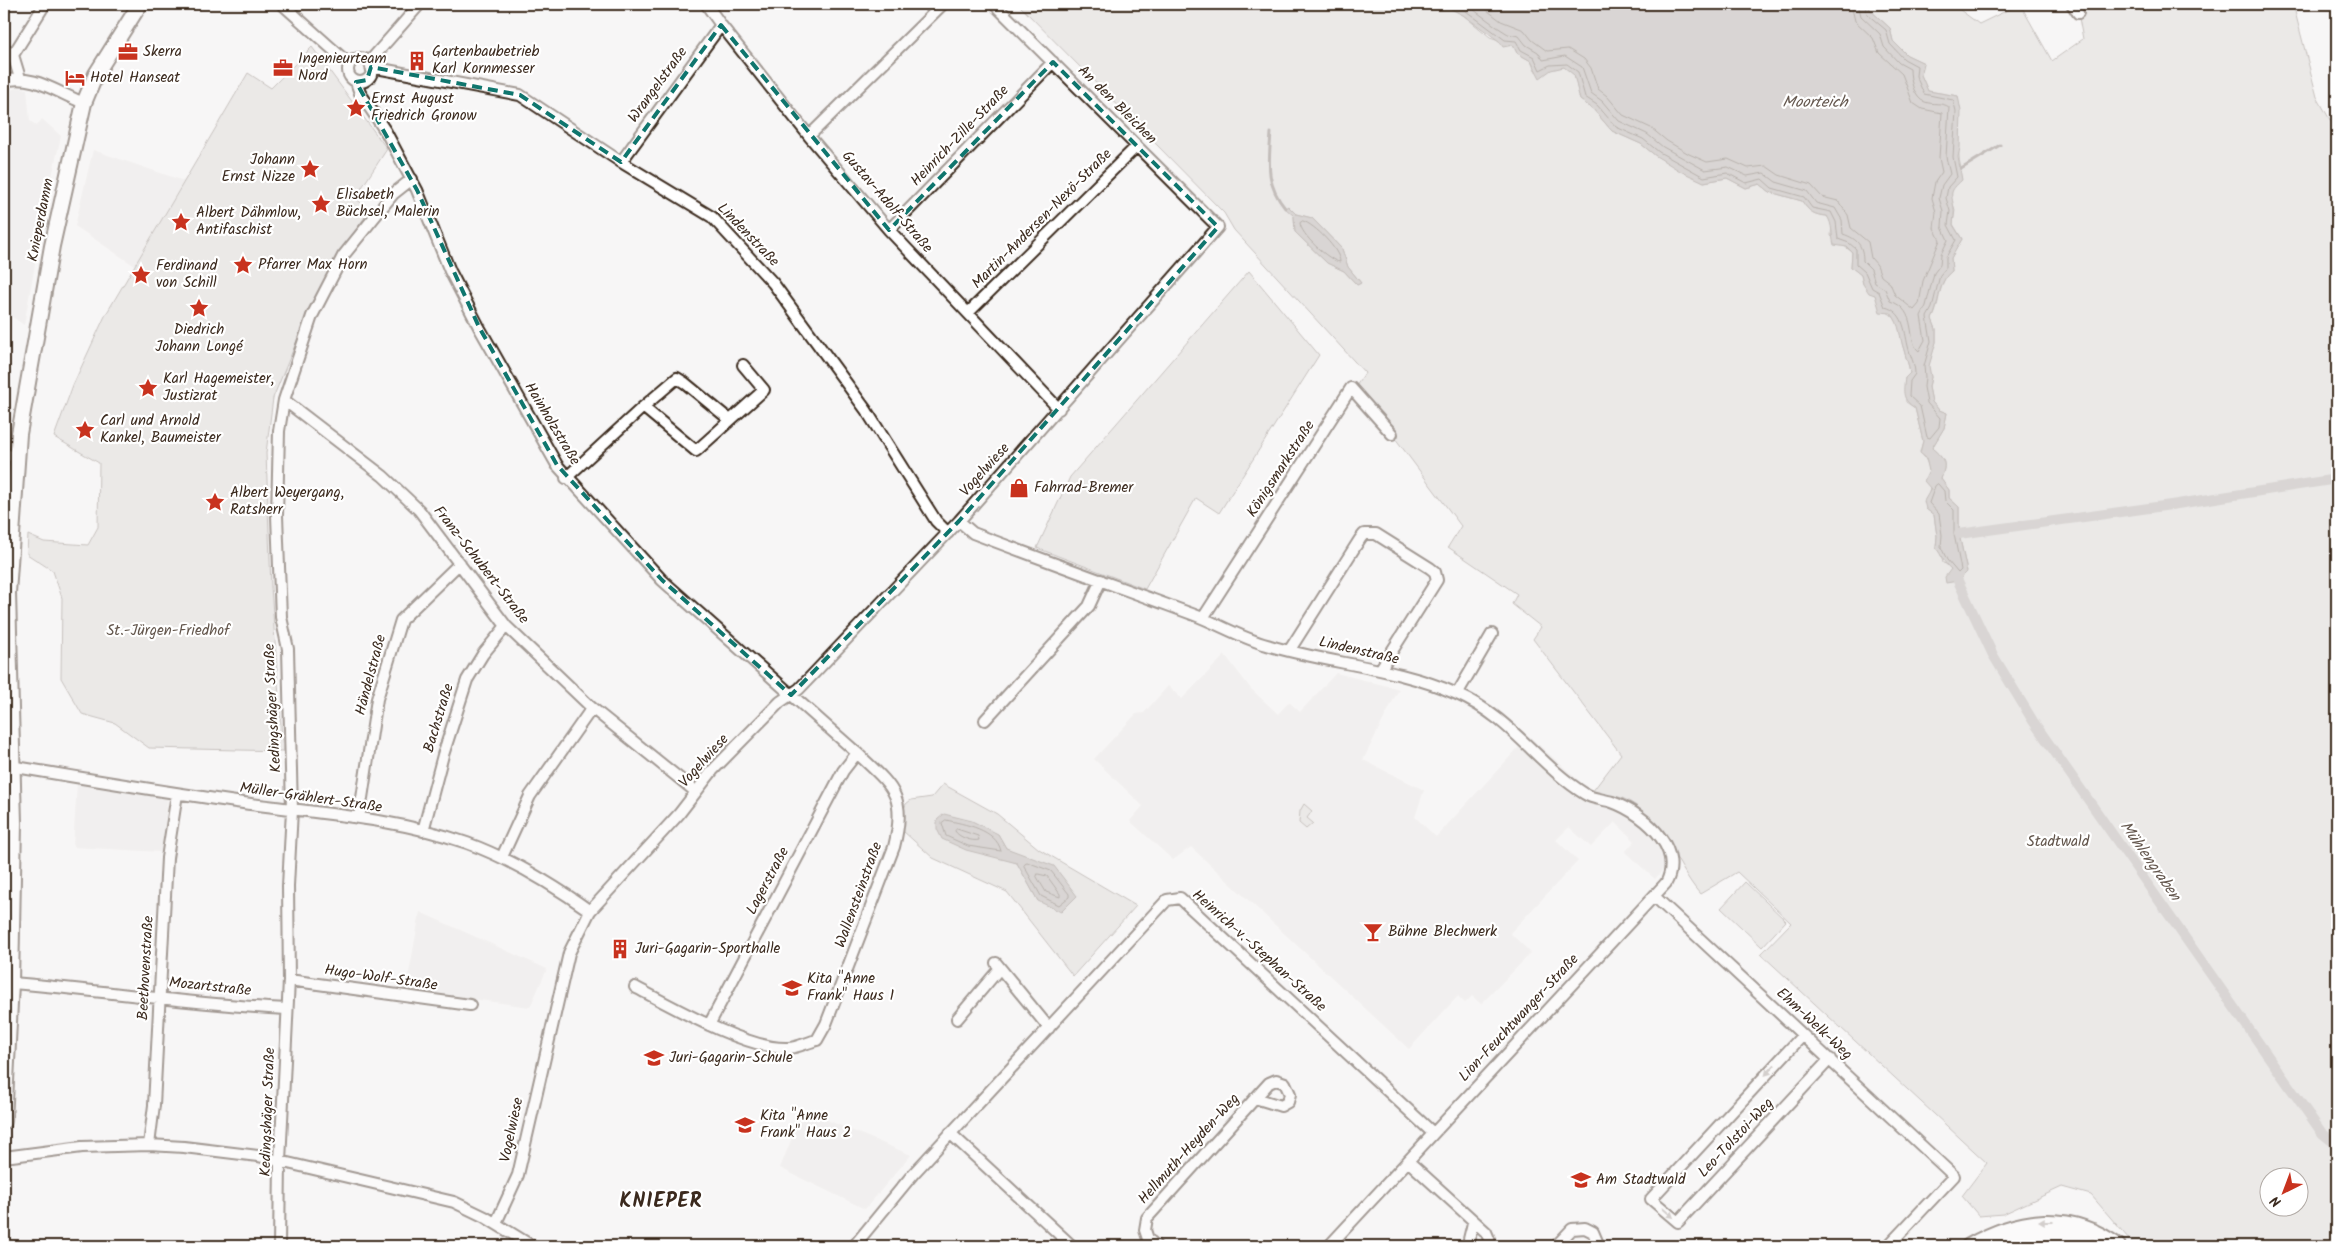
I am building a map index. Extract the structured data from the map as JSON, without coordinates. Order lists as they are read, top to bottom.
{
  "streets": {
    "main road": ["Knieperdamm"],
    "street": [
      "Wrangelstraße",
      "An den Bleichen",
      "Heinrich-Zille-Straße",
      "Gustav-Adolf-Straße",
      "Martin-Andersen-Nexö-Straße",
      "Lindenstraße",
      "Hainholzstraße",
      "Königsmarkstraße",
      "Vogelwiese",
      "Franz-Schubert-Straße",
      "Händelstraße",
      "Kedingshäger Straße",
      "Bachstraße",
      "Müller-Grählert-Straße",
      "Lagerstraße",
      "Wallensteinstraße",
      "Heinrich-v.-Stephan-Straße",
      "Beethovenstraße",
      "Hugo-Wolf-Straße",
      "Mozartstraße",
      "Lion-Feuchtwanger-Straße",
      "Ehm-Welk-Weg",
      "Leo-Tolstoi-Weg",
      "Hellmuth-Heyden-Weg"
    ]
  },
  "crossings": [
    ["Wrangelstraße", "Gustav-Adolf-Straße"],
    ["Wrangelstraße", "Lindenstraße"],
    ["An den Bleichen", "Heinrich-Zille-Straße"],
    ["An den Bleichen", "Martin-Andersen-Nexö-Straße"],
    ["An den Bleichen", "Vogelwiese"],
    ["Heinrich-Zille-Straße", "Gustav-Adolf-Straße"],
    ["Gustav-Adolf-Straße", "Martin-Andersen-Nexö-Straße"],
    ["Gustav-Adolf-Straße", "Vogelwiese"],
    ["Knieperdamm", "Müller-Grählert-Straße"],
    ["Knieperdamm", "Mozartstraße"],
    ["Lindenstraße", "Hainholzstraße"],
    ["Lindenstraße", "Königsmarkstraße"],
    ["Lindenstraße", "Vogelwiese"],
    ["Lindenstraße", "Lion-Feuchtwanger-Straße"],
    ["Lindenstraße", "Ehm-Welk-Weg"],
    ["Hainholzstraße", "Vogelwiese"],
    ["Hainholzstraße", "Kedingshäger Straße"],
    ["Hainholzstraße", "Lagerstraße"],
    ["Hainholzstraße", "Wallensteinstraße"],
    ["Vogelwiese", "Franz-Schubert-Straße"],
    ["Vogelwiese", "Müller-Grählert-Straße"],
    ["Franz-Schubert-Straße", "Händelstraße"],
    ["Franz-Schubert-Straße", "Kedingshäger Straße"],
    ["Franz-Schubert-Straße", "Bachstraße"],
    ["Händelstraße", "Müller-Grählert-Straße"],
    ["Kedingshäger Straße", "Müller-Grählert-Straße"],
    ["Kedingshäger Straße", "Hugo-Wolf-Straße"],
    ["Kedingshäger Straße", "Mozartstraße"],
    ["Bachstraße", "Müller-Grählert-Straße"],
    ["Müller-Grählert-Straße", "Beethovenstraße"],
    ["Lagerstraße", "Wallensteinstraße"],
    ["Heinrich-v.-Stephan-Straße", "Lion-Feuchtwanger-Straße"],
    ["Beethovenstraße", "Mozartstraße"],
    ["Lion-Feuchtwanger-Straße", "Ehm-Welk-Weg"],
    ["Ehm-Welk-Weg", "Leo-Tolstoi-Weg"]
  ],
  "districts": ["KNIEPER"],
  "water": ["Moorteich", "Mühlengraben"],
  "parks": ["St.-Jürgen-Friedhof", "Stadtwald"],
  "places": {
    "office": ["Skerra", "Ingenieurteam Nord"],
    "building": ["Gartenbaubetrieb Karl Kornmesser", "Juri-Gagarin-Sporthalle"],
    "hotel": ["Hotel Hanseat"],
    "place": [
      "Ernst August Friedrich Gronow",
      "Johann Ernst Nizze",
      "Elisabeth Büchsel, Malerin",
      "Albert Dähmlow, Antifaschist",
      "Pfarrer Max Horn",
      "Ferdinand von Schill",
      "Diedrich Johann Longé",
      "Karl Hagemeister, Justizrat",
      "Carl und Arnold Kankel, Baumeister",
      "Albert Weyergang, Ratsherr"
    ],
    "shop": ["Fahrrad-Bremer"],
    "bar": ["Bühne Blechwerk"],
    "school or university": [
      "Kita \"Anne Frank\" Haus 1",
      "Juri-Gagarin-Schule",
      "Kita \"Anne Frank\" Haus 2",
      "Am Stadtwald"
    ]
  },
  "north": "bottom left"
}
